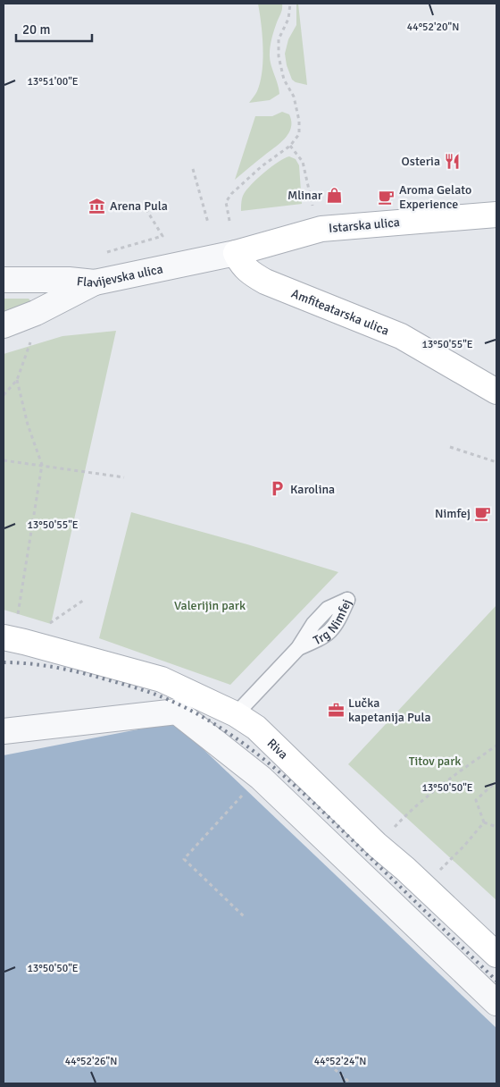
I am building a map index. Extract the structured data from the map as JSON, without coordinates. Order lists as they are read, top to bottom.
{
  "streets": {
    "main road": ["Istarska ulica", "Amfiteatarska ulica", "Riva"],
    "street": ["Flavijevska ulica"],
    "lane": ["Trg Nimfej"]
  },
  "crossings": [
    ["Istarska ulica", "Flavijevska ulica"],
    ["Istarska ulica", "Amfiteatarska ulica"],
    ["Flavijevska ulica", "Amfiteatarska ulica"],
    ["Trg Nimfej", "Riva"]
  ],
  "parks": ["Valerijin park", "Titov park"],
  "places": {
    "restaurant": ["Osteria"],
    "shop": ["Mlinar"],
    "cafe": ["Aroma Gelato Experience", "Nimfej"],
    "museum": ["Arena Pula"],
    "parking": ["Karolina"],
    "office": ["Lučka kapetanija Pula"]
  },
  "scale_bar": "20 m",
  "coordinates": [
    "44°52'20\"N",
    "13°51'00\"E",
    "13°50'55\"E",
    "13°50'50\"E",
    "44°52'26\"N",
    "44°52'24\"N"
  ]
}
